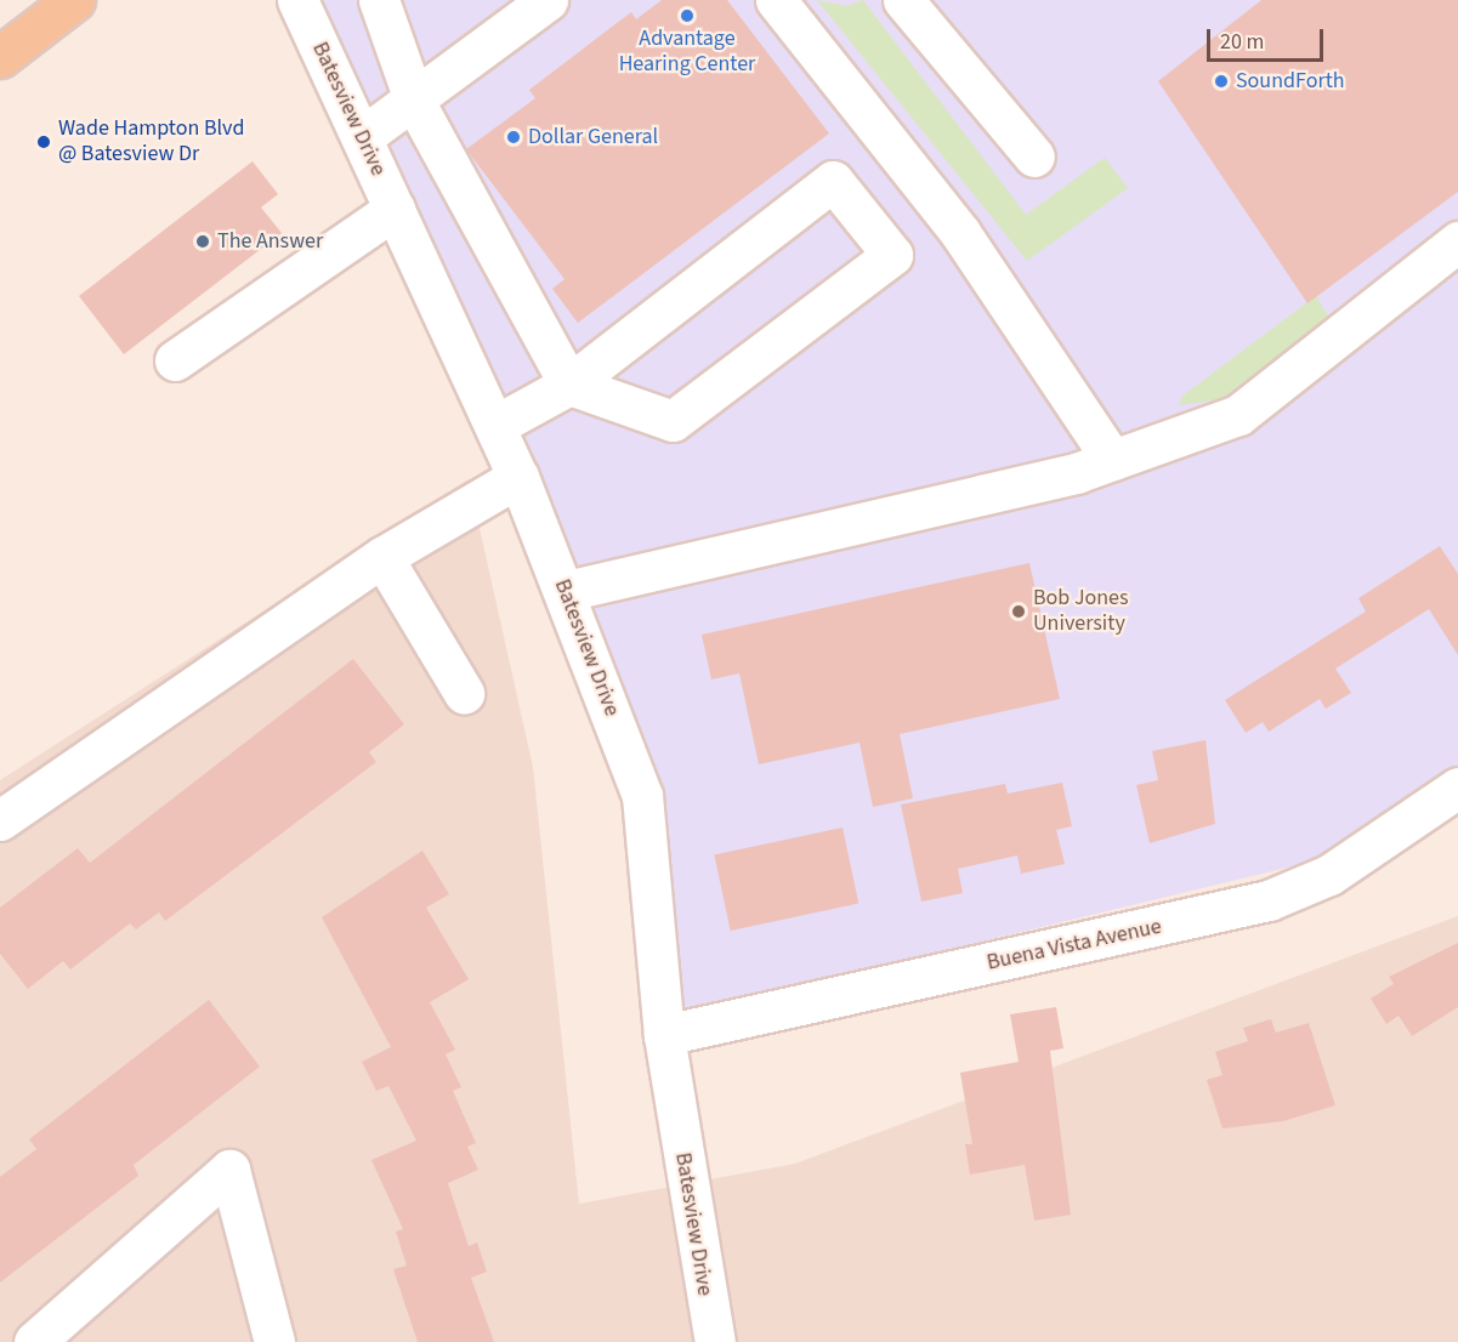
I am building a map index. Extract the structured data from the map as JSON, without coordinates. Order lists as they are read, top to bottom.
{
  "streets": {
    "street": ["Batesview Drive", "Buena Vista Avenue"]
  },
  "crossings": [
    ["Batesview Drive", "Buena Vista Avenue"]
  ],
  "places": [
    "Advantage Hearing Center",
    "SoundForth",
    "Dollar General",
    "Wade Hampton Blvd @ Batesview Dr",
    "The Answer",
    "Bob Jones University"
  ],
  "scale_bar": "20 m"
}
